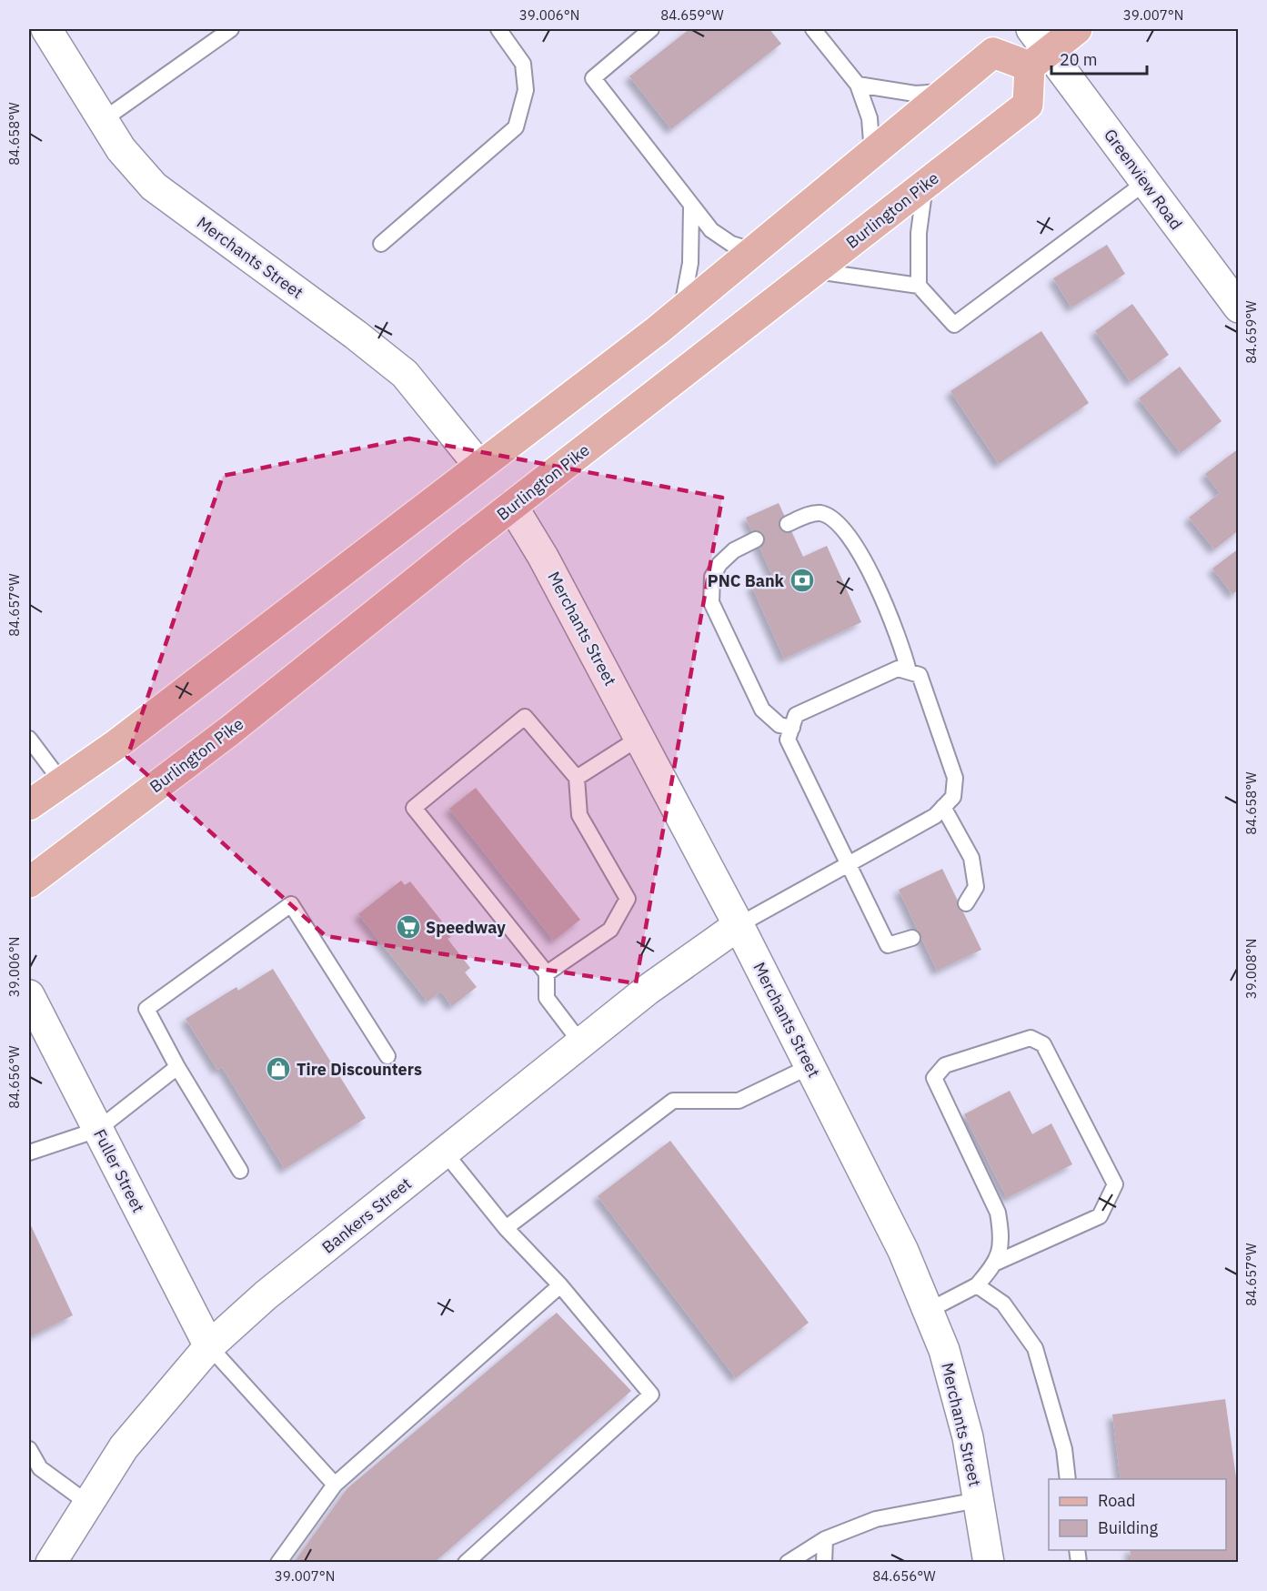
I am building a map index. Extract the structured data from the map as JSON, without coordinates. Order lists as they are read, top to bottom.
{
  "streets": {
    "main road": ["Burlington Pike"],
    "street": [
      "Greenview Road",
      "Merchants Street",
      "Fuller Street",
      "Bankers Street"
    ]
  },
  "crossings": [
    ["Greenview Road", "Burlington Pike"],
    ["Burlington Pike", "Merchants Street"],
    ["Merchants Street", "Bankers Street"],
    ["Fuller Street", "Bankers Street"]
  ],
  "places": {
    "bank": ["PNC Bank"],
    "supermarket": ["Speedway"],
    "shop": ["Tire Discounters"]
  },
  "legend": ["Road", "Building"],
  "scale_bar": "20 m",
  "coordinates": [
    "39.006°N",
    "84.659°W",
    "39.007°N",
    "84.658°W",
    "84.657°W",
    "39.008°N",
    "84.656°W"
  ]
}
